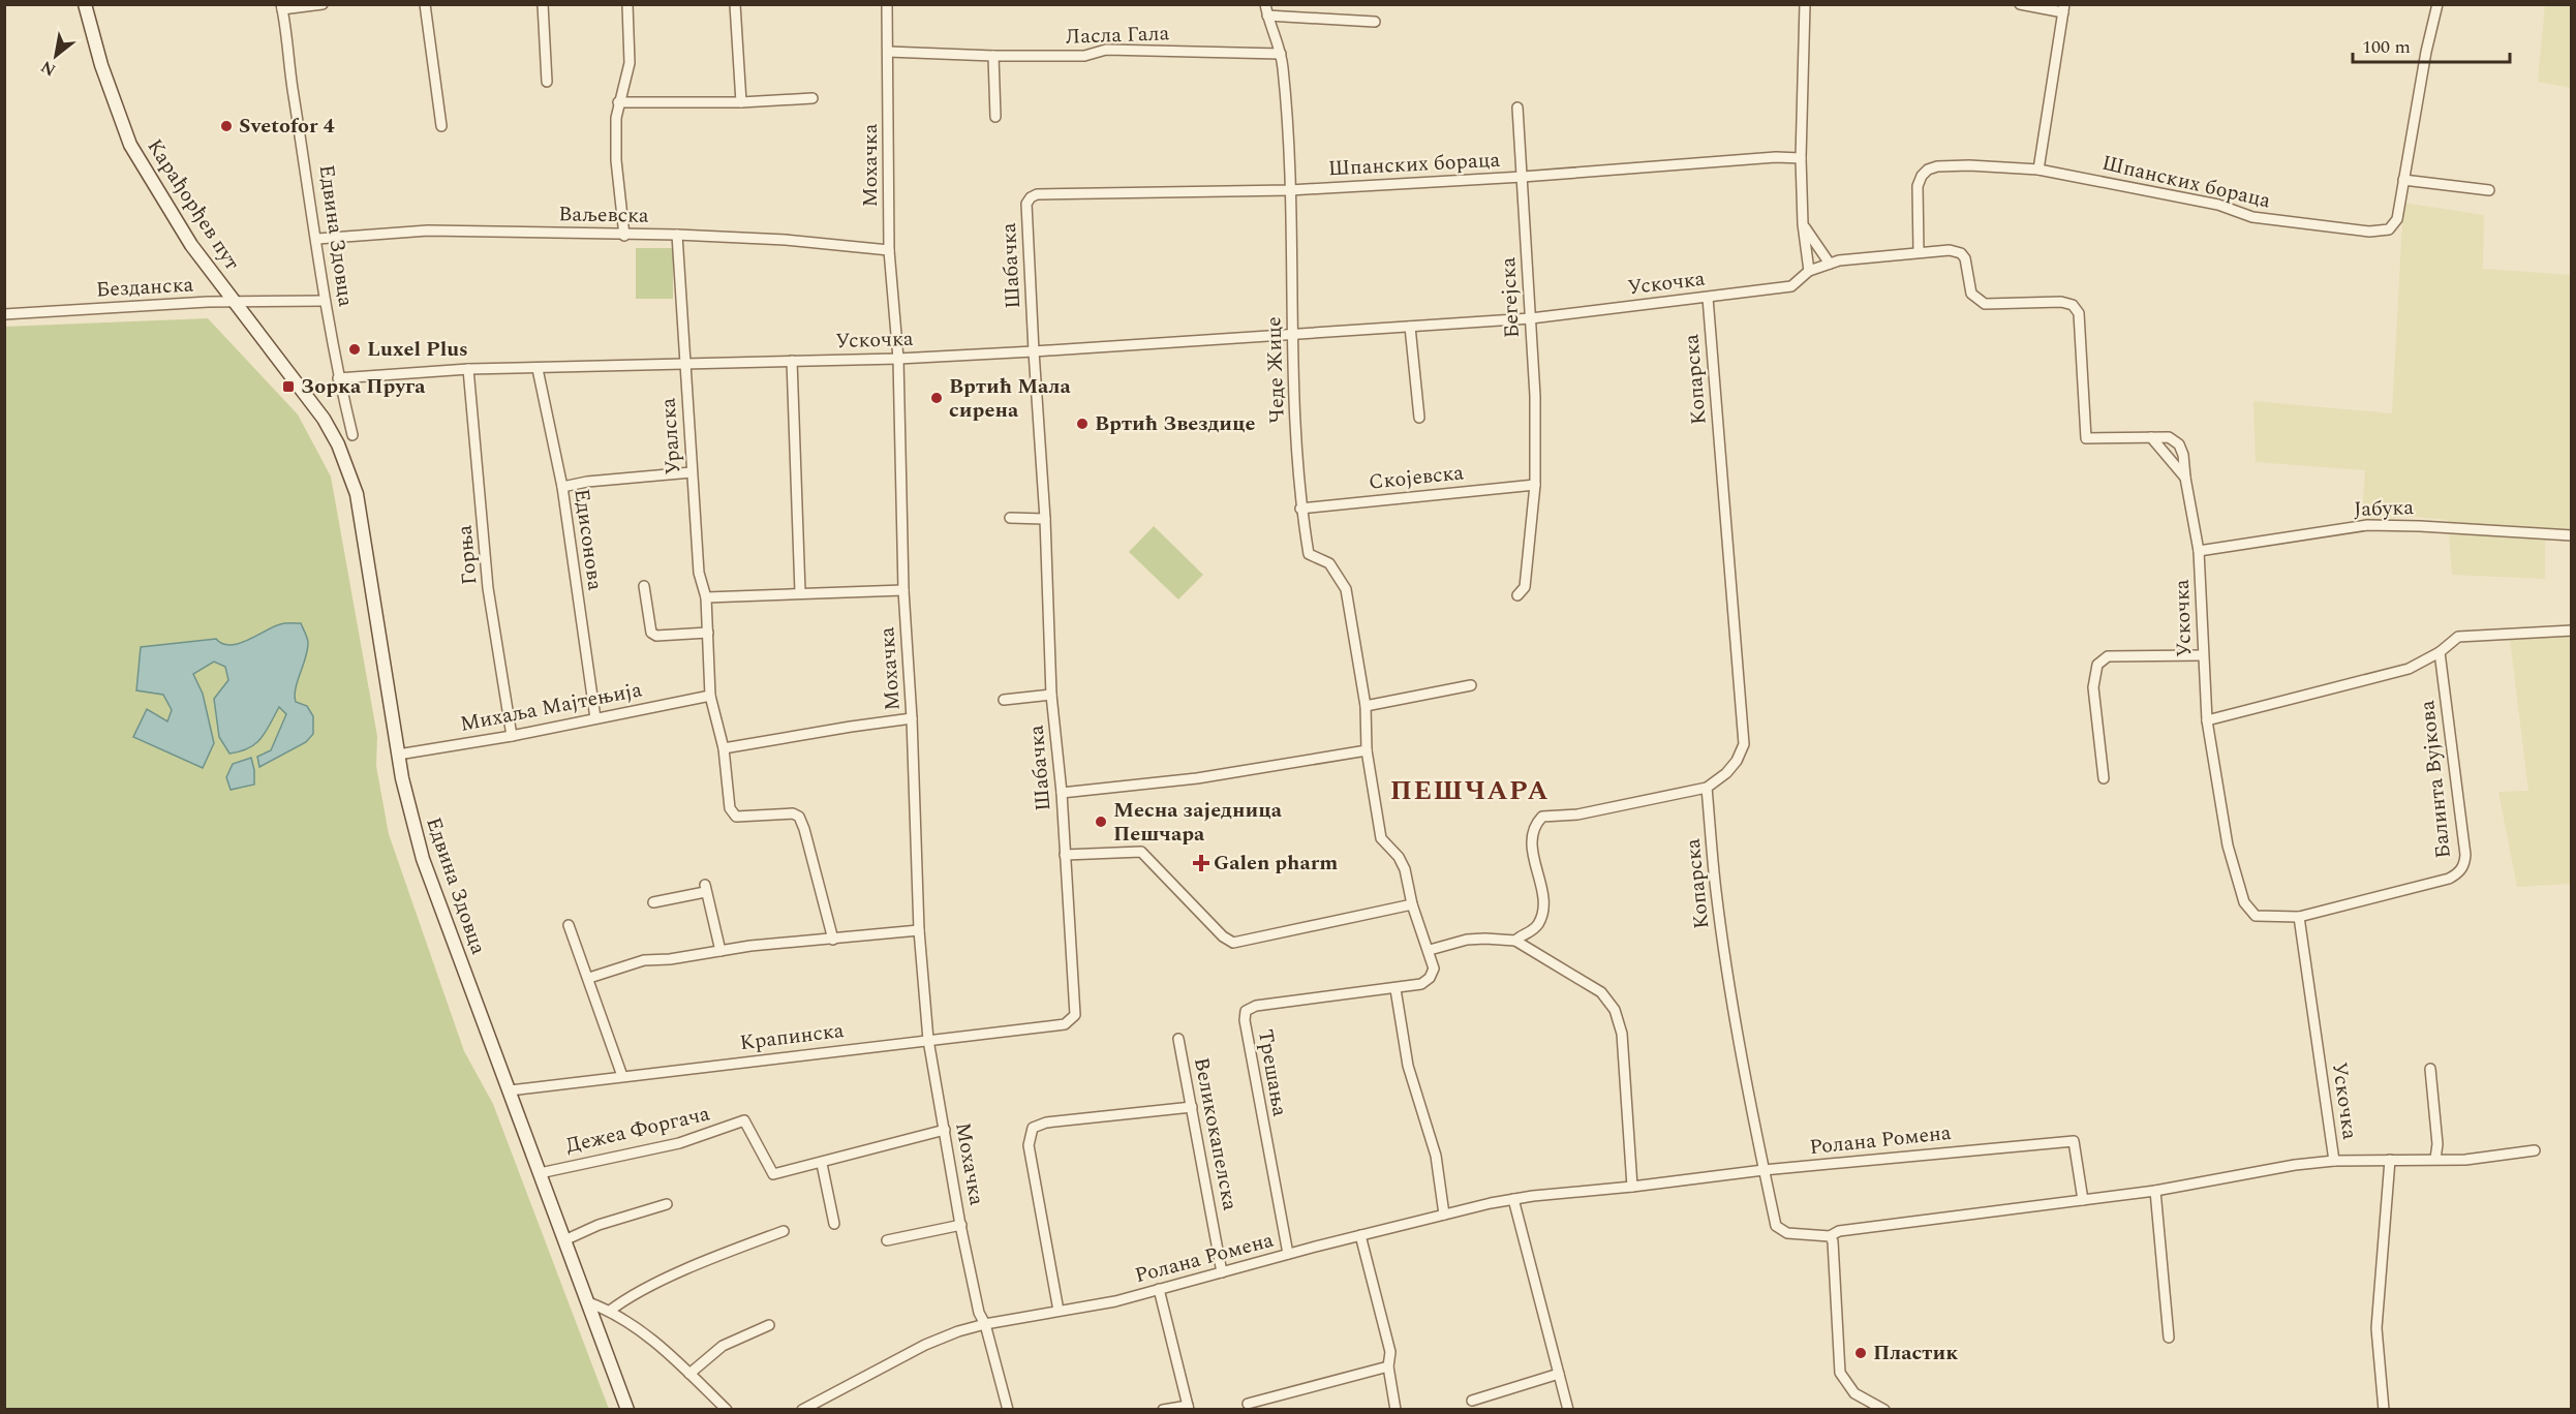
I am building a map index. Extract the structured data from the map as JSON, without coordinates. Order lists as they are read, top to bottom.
{
  "streets": {
    "main road": ["Карађорђев пут", "Едвина Здовца"],
    "street": [
      "Ласла Гала",
      "Шпанских бораца",
      "Мохачка",
      "Ваљевска",
      "Шабачка",
      "Ускочка",
      "Безданска",
      "Бегејска",
      "Чеде Жице",
      "Копарска",
      "Уралска",
      "Скојевска",
      "Јабука",
      "Едисонова",
      "Горња",
      "Михаља Мајтењија",
      "Балинта Вујкова",
      "Крапинска",
      "Трешања",
      "Дежеа Форгача",
      "Великокапелска",
      "Ролана Ромена"
    ]
  },
  "crossings": [
    ["Ласла Гала", "Мохачка"],
    ["Ласла Гала", "Чеде Жице"],
    ["Шпанских бораца", "Шабачка"],
    ["Шпанских бораца", "Ускочка"],
    ["Шпанских бораца", "Бегејска"],
    ["Шпанских бораца", "Чеде Жице"],
    ["Мохачка", "Ваљевска"],
    ["Мохачка", "Ускочка"],
    ["Мохачка", "Крапинска"],
    ["Мохачка", "Дежеа Форгача"],
    ["Мохачка", "Ролана Ромена"],
    ["Карађорђев пут", "Едвина Здовца"],
    ["Карађорђев пут", "Безданска"],
    ["Ваљевска", "Едвина Здовца"],
    ["Ваљевска", "Уралска"],
    ["Едвина Здовца", "Ускочка"],
    ["Едвина Здовца", "Безданска"],
    ["Едвина Здовца", "Михаља Мајтењија"],
    ["Едвина Здовца", "Крапинска"],
    ["Едвина Здовца", "Дежеа Форгача"],
    ["Шабачка", "Ускочка"],
    ["Шабачка", "Крапинска"],
    ["Ускочка", "Бегејска"],
    ["Ускочка", "Чеде Жице"],
    ["Ускочка", "Копарска"],
    ["Ускочка", "Уралска"],
    ["Ускочка", "Јабука"],
    ["Ускочка", "Едисонова"],
    ["Ускочка", "Горња"],
    ["Ускочка", "Балинта Вујкова"],
    ["Бегејска", "Скојевска"],
    ["Чеде Жице", "Скојевска"],
    ["Копарска", "Ролана Ромена"],
    ["Уралска", "Михаља Мајтењија"],
    ["Едисонова", "Михаља Мајтењија"],
    ["Горња", "Михаља Мајтењија"],
    ["Трешања", "Ролана Ромена"],
    ["Великокапелска", "Ролана Ромена"]
  ],
  "districts": ["ПЕШЧАРА"],
  "places": {
    "other": [
      "Svetofor 4",
      "Luxel Plus",
      "Вртић Мала сирена",
      "Вртић Звездице",
      "Месна заједница Пешчара",
      "Пластик"
    ],
    "transit": ["Зорка Пруга"],
    "health": ["Galen pharm"]
  },
  "scale_bar": "100 m",
  "north": "bottom left"
}
